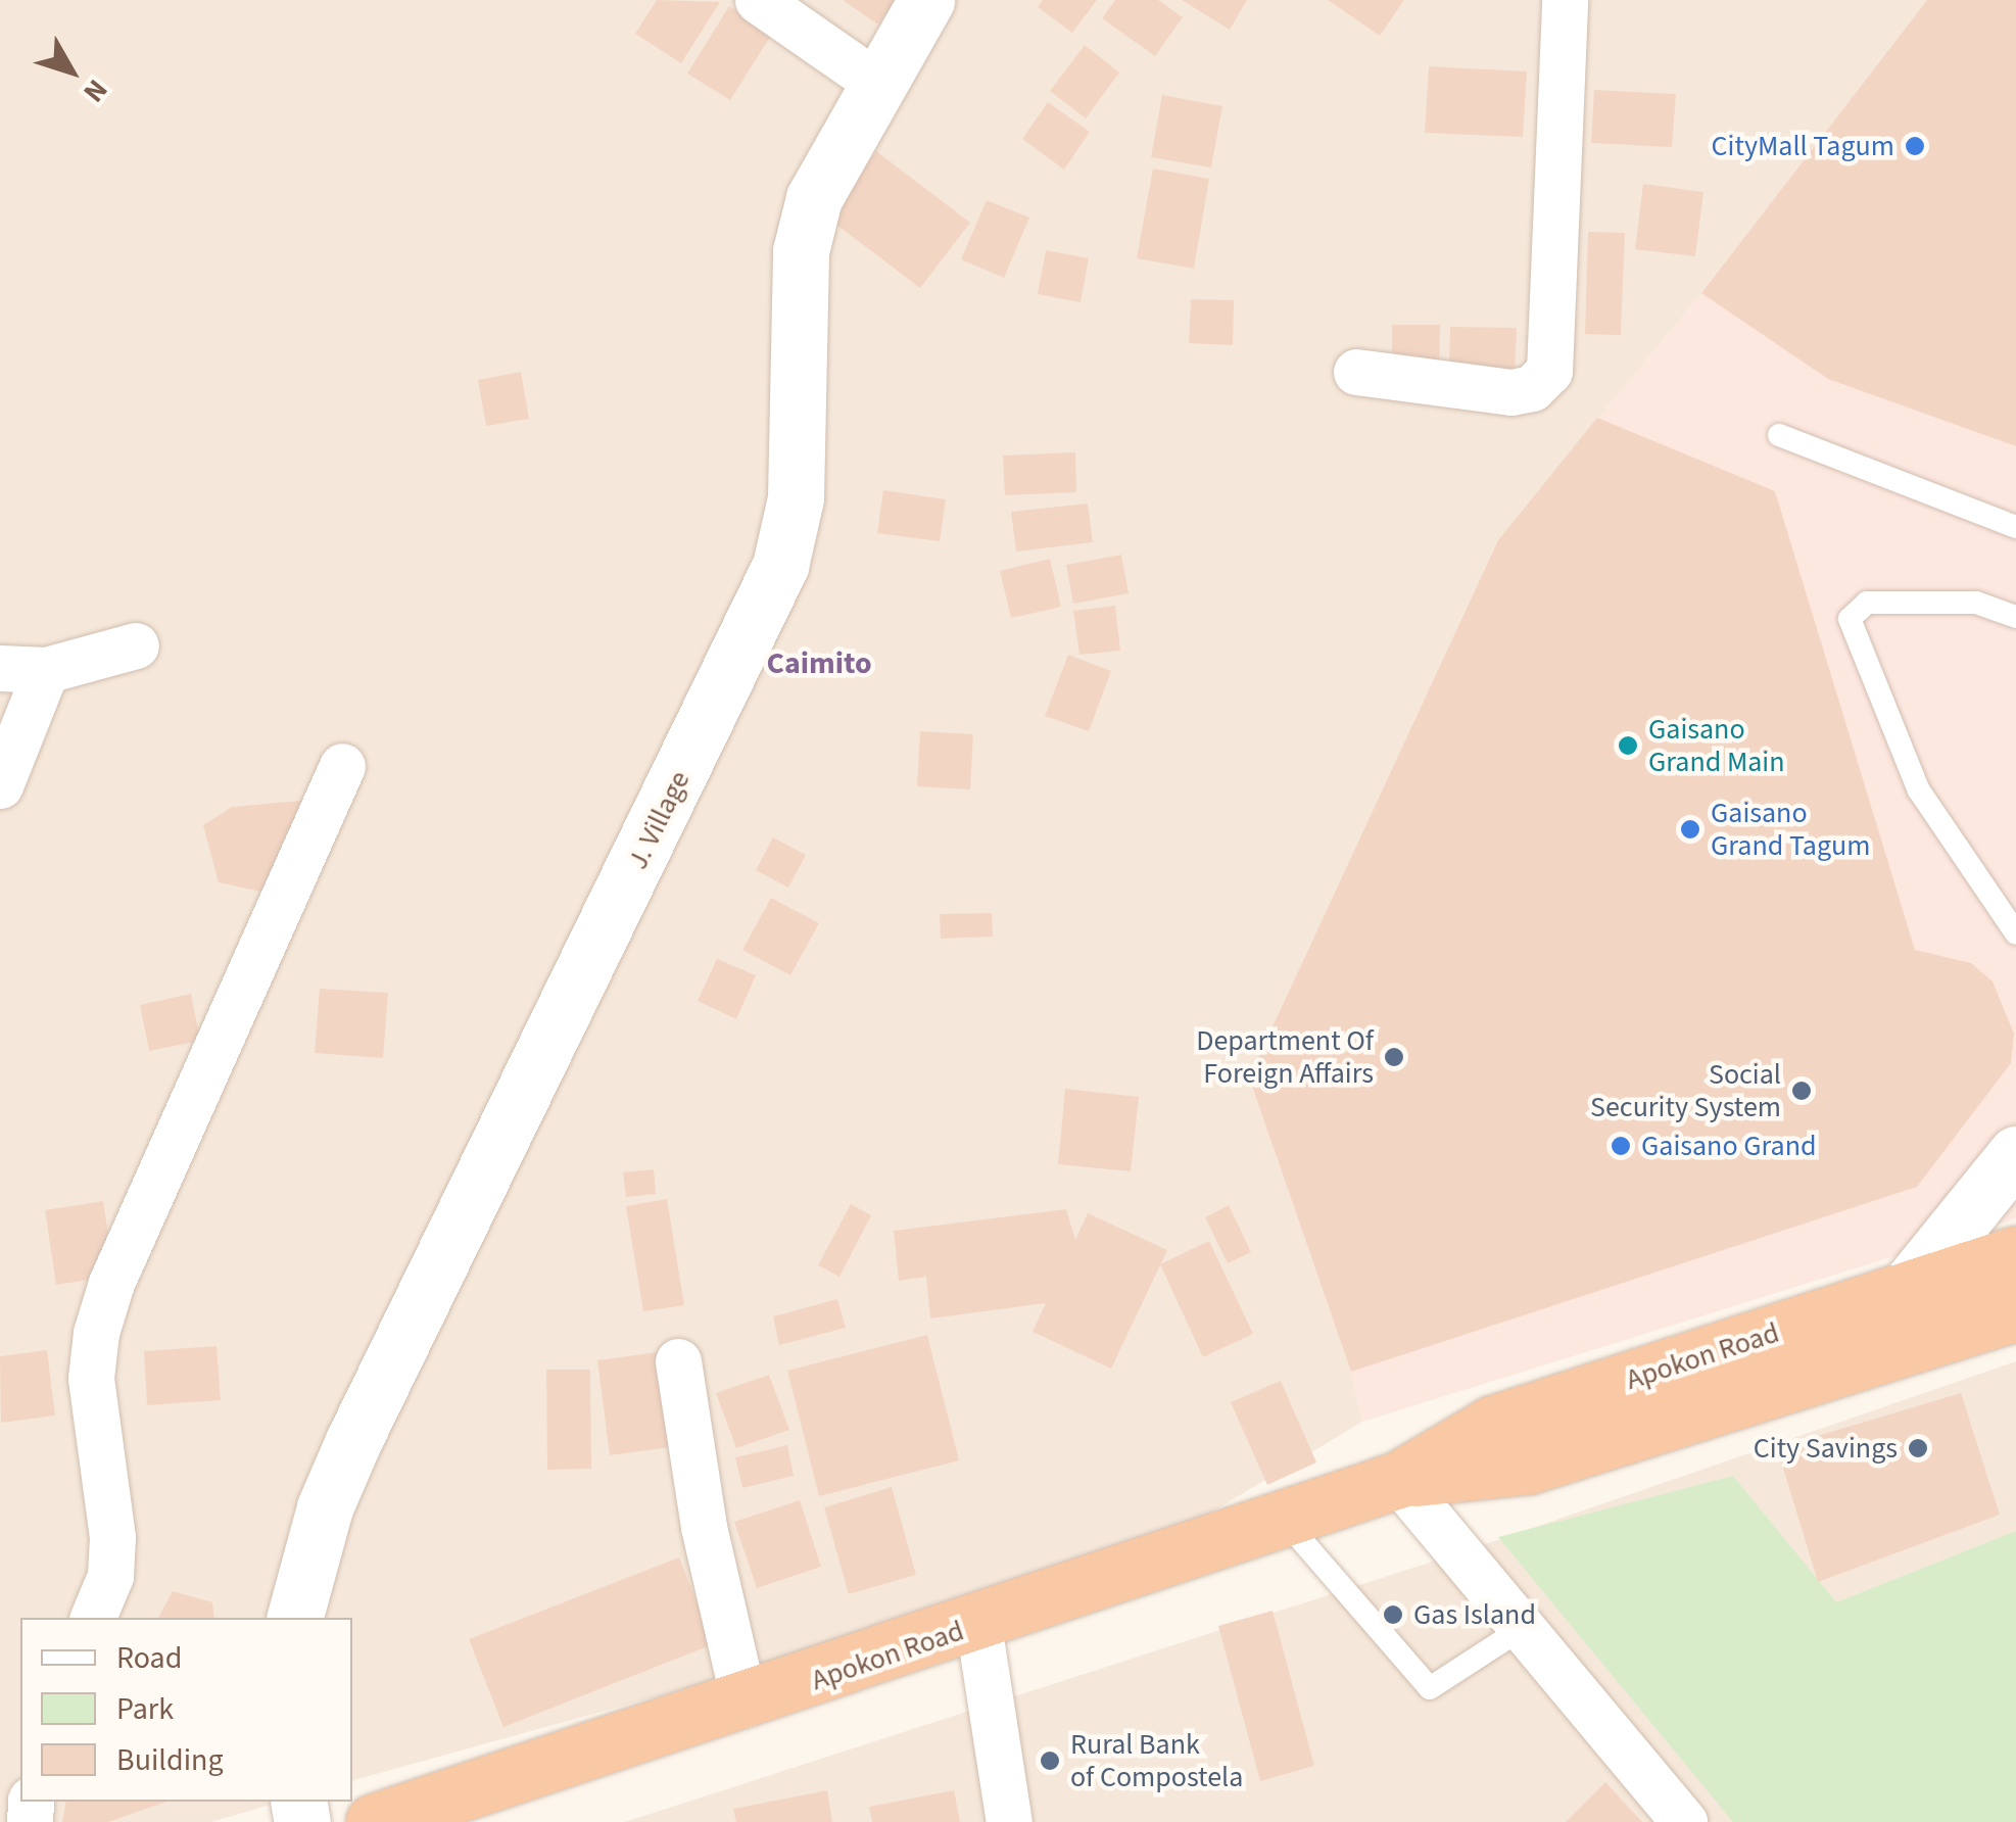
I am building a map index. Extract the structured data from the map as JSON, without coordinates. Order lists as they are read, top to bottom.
{
  "streets": {
    "highway": ["Apokon Road"],
    "street": ["J. Village"]
  },
  "districts": ["Caimito"],
  "places": [
    "CityMall Tagum",
    "Gaisano Grand Main",
    "Gaisano Grand Tagum",
    "Department Of Foreign Affairs",
    "Social Security System",
    "Gaisano Grand",
    "City Savings",
    "Gas Island",
    "Rural Bank of Compostela"
  ],
  "legend": ["Road", "Park", "Building"],
  "north": "bottom right"
}
